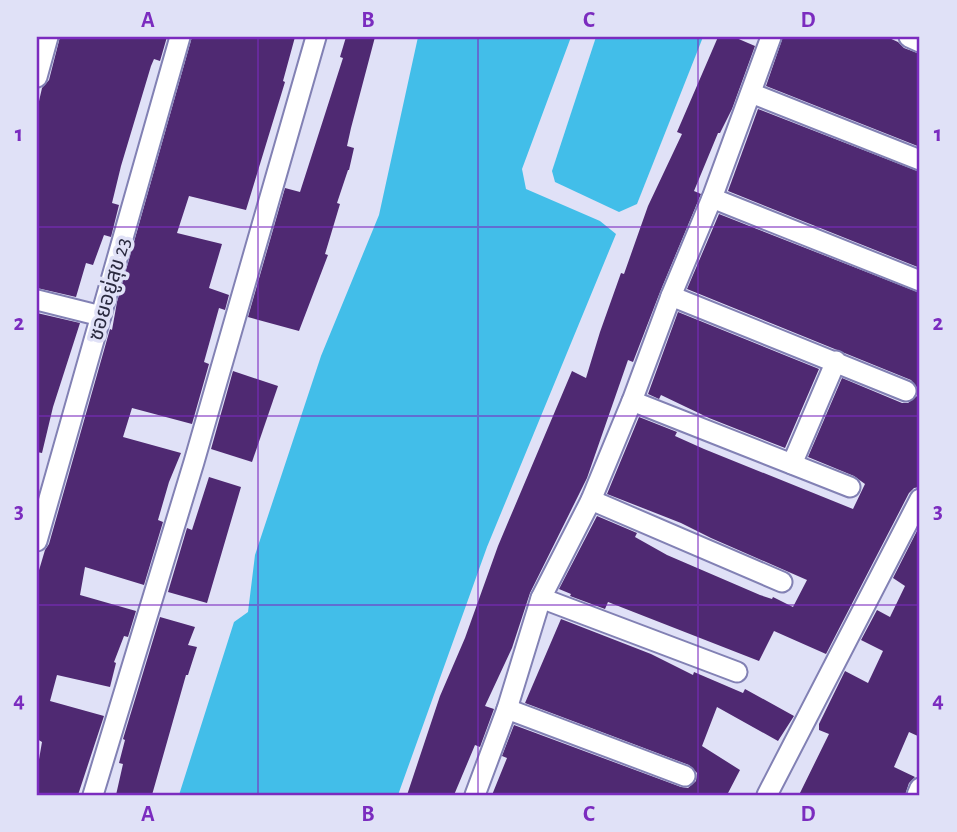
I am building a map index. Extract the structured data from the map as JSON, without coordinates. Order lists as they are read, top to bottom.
{
  "streets": {
    "street": ["ซอยอยู่สุข 23"]
  },
  "grid": {
    "columns": [
      "A",
      "B",
      "C",
      "D"
    ],
    "rows": [
      "1",
      "2",
      "3",
      "4"
    ]
  }
}
